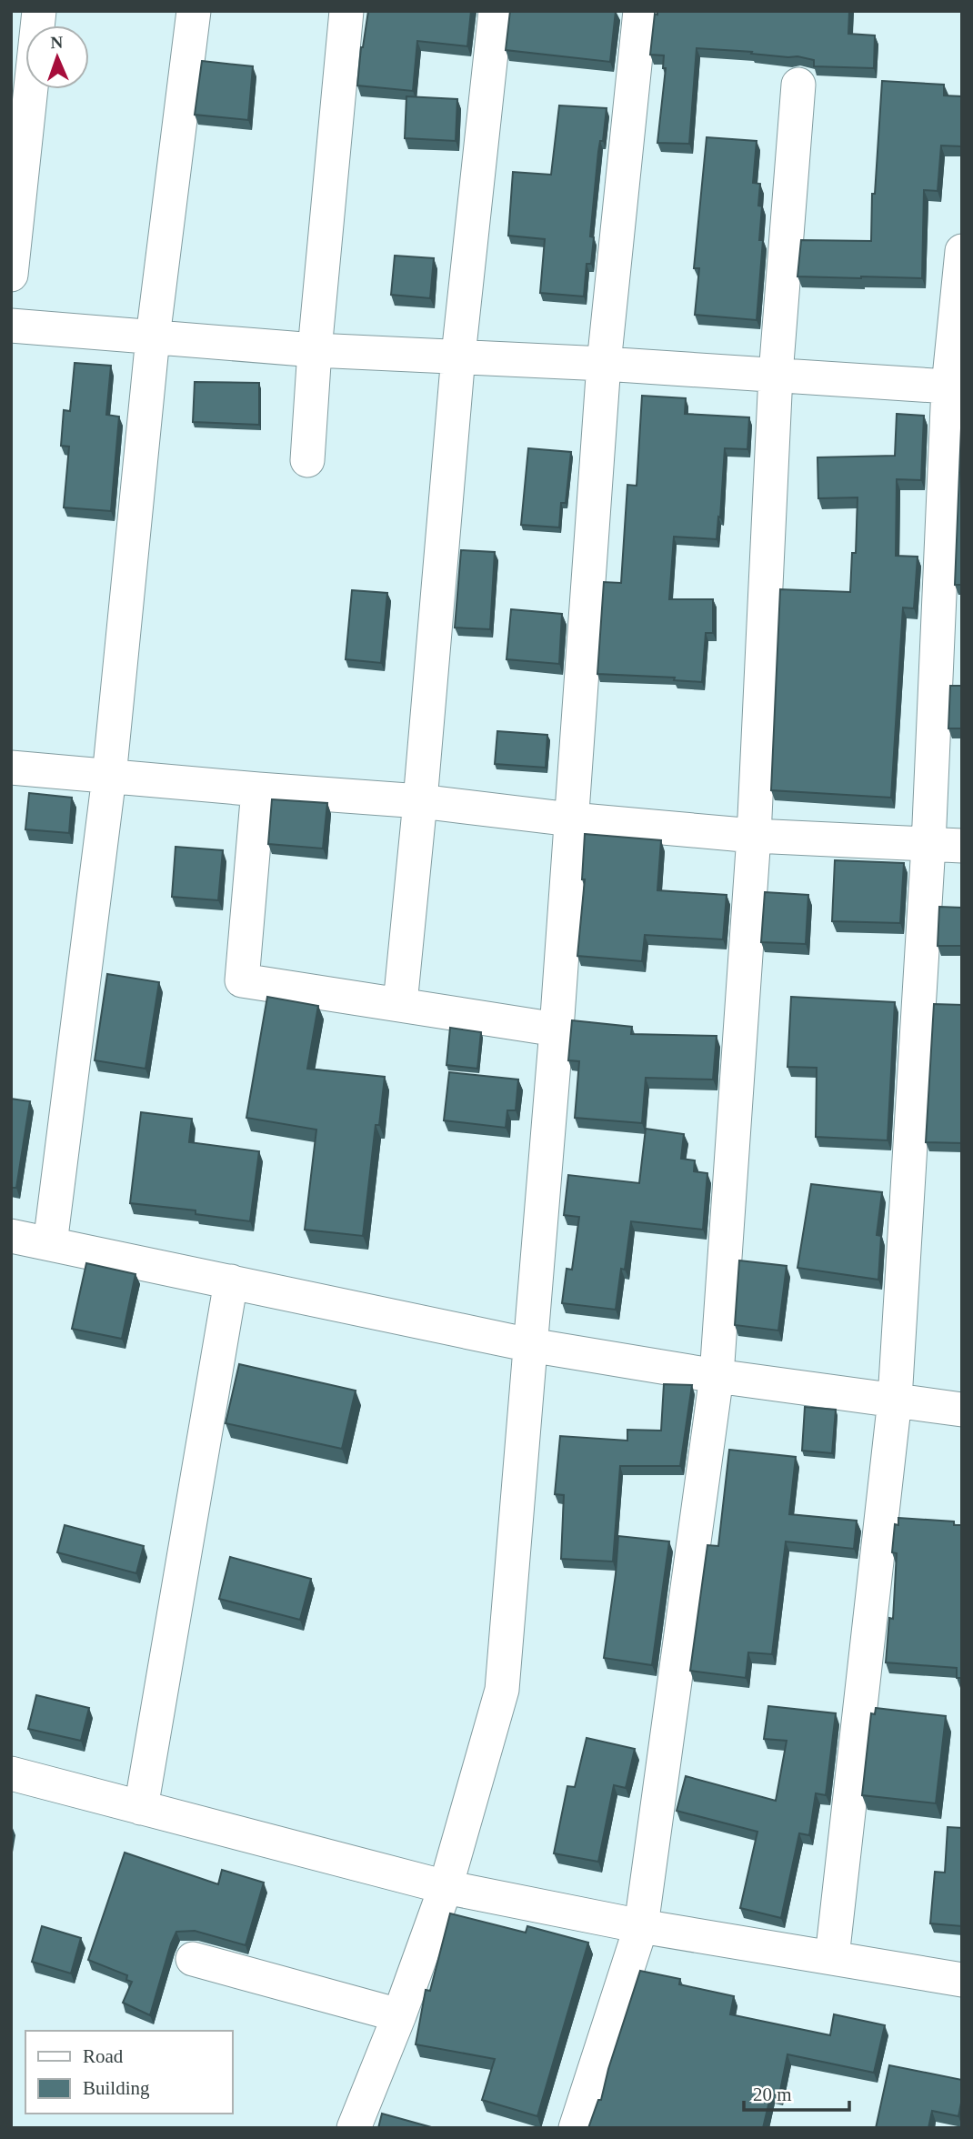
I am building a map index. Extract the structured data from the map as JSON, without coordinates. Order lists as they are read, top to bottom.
{
  "legend": ["Road", "Building"],
  "scale_bar": "20 m",
  "north": "top"
}
